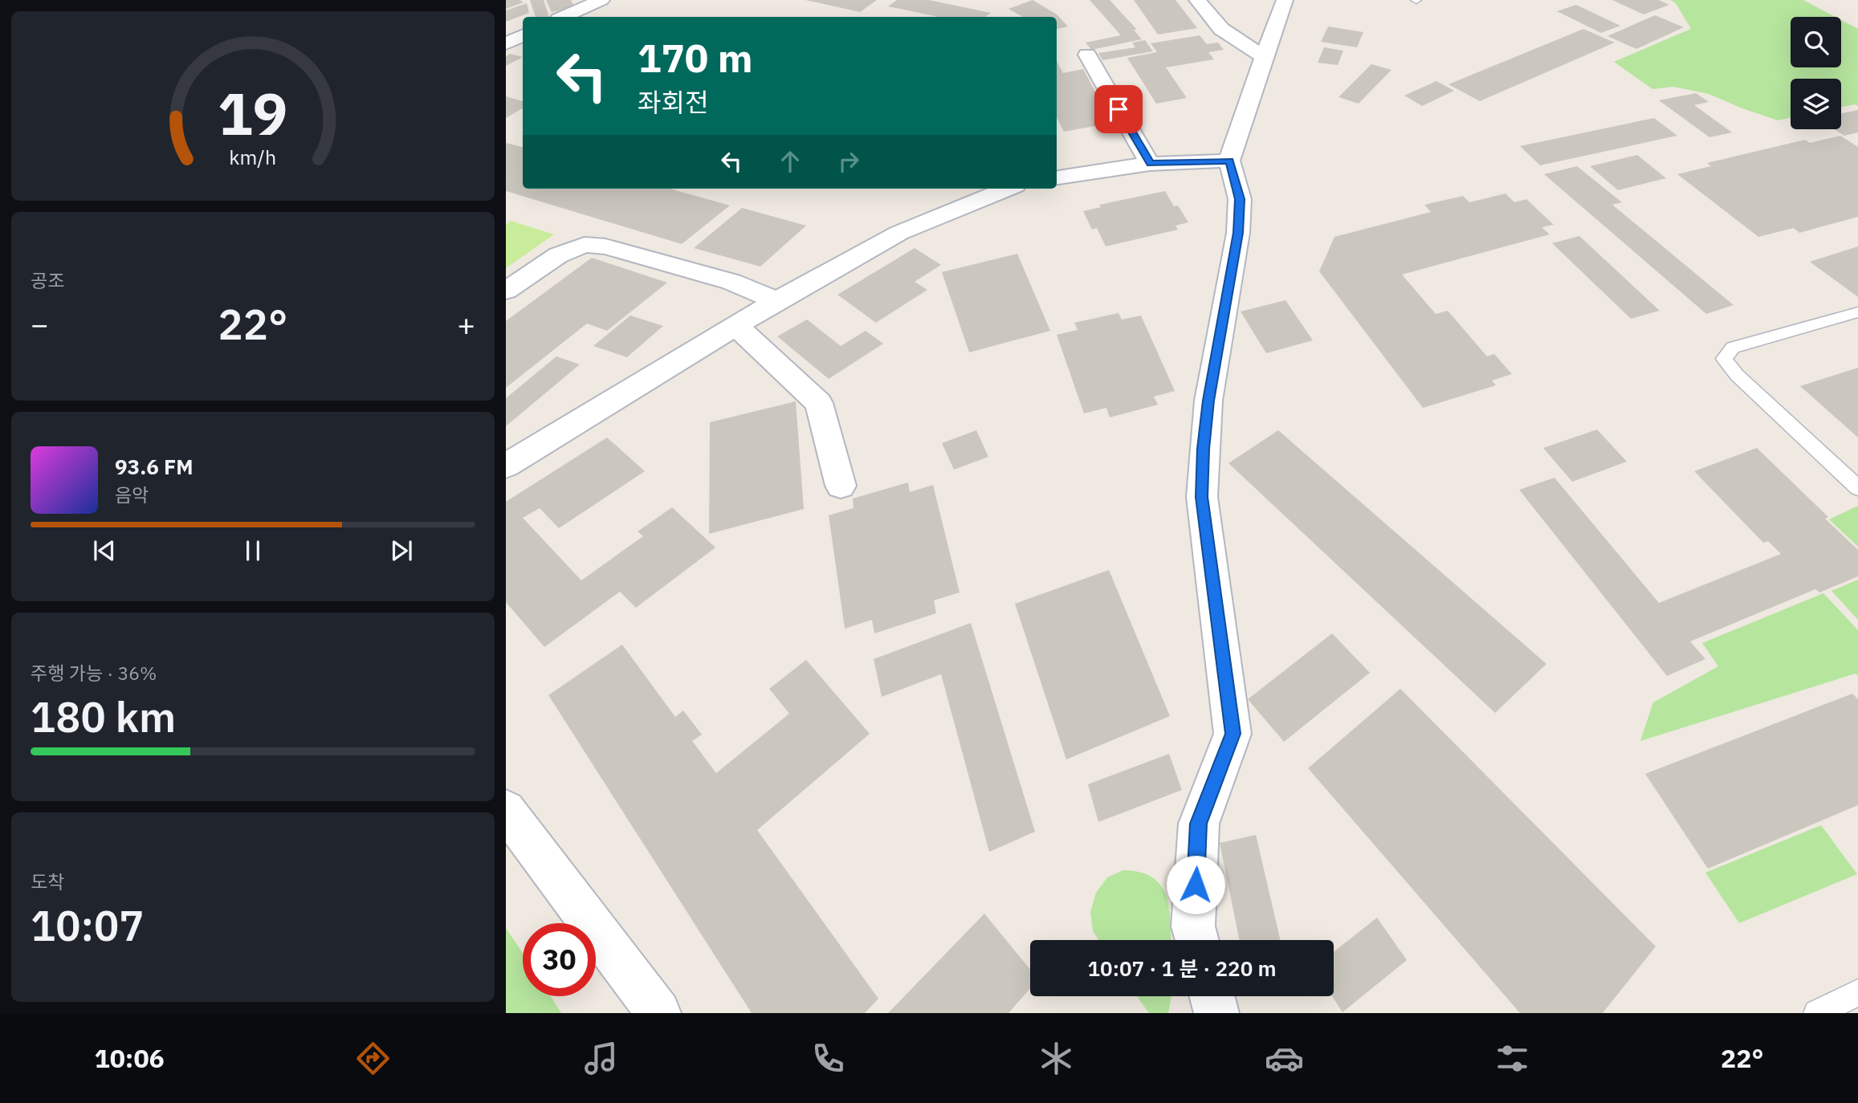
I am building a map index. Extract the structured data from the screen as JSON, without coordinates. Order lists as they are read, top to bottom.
{
  "page": {
    "turn": ["170 m", "좌회전"],
    "tile": [
      "공조",
      ["주행 가능 · 36%", "180 km"],
      ["도착", "10:07"]
    ],
    "heat": ["−", "22°", "+"],
    "song": ["93.6 FM", "음악"],
    "limit": "30",
    "trip": "10:07 · 1 분 · 220 m",
    "tabs": ["10:06", "22°"],
    "gauge": ["19", "km/h"]
  }
}
